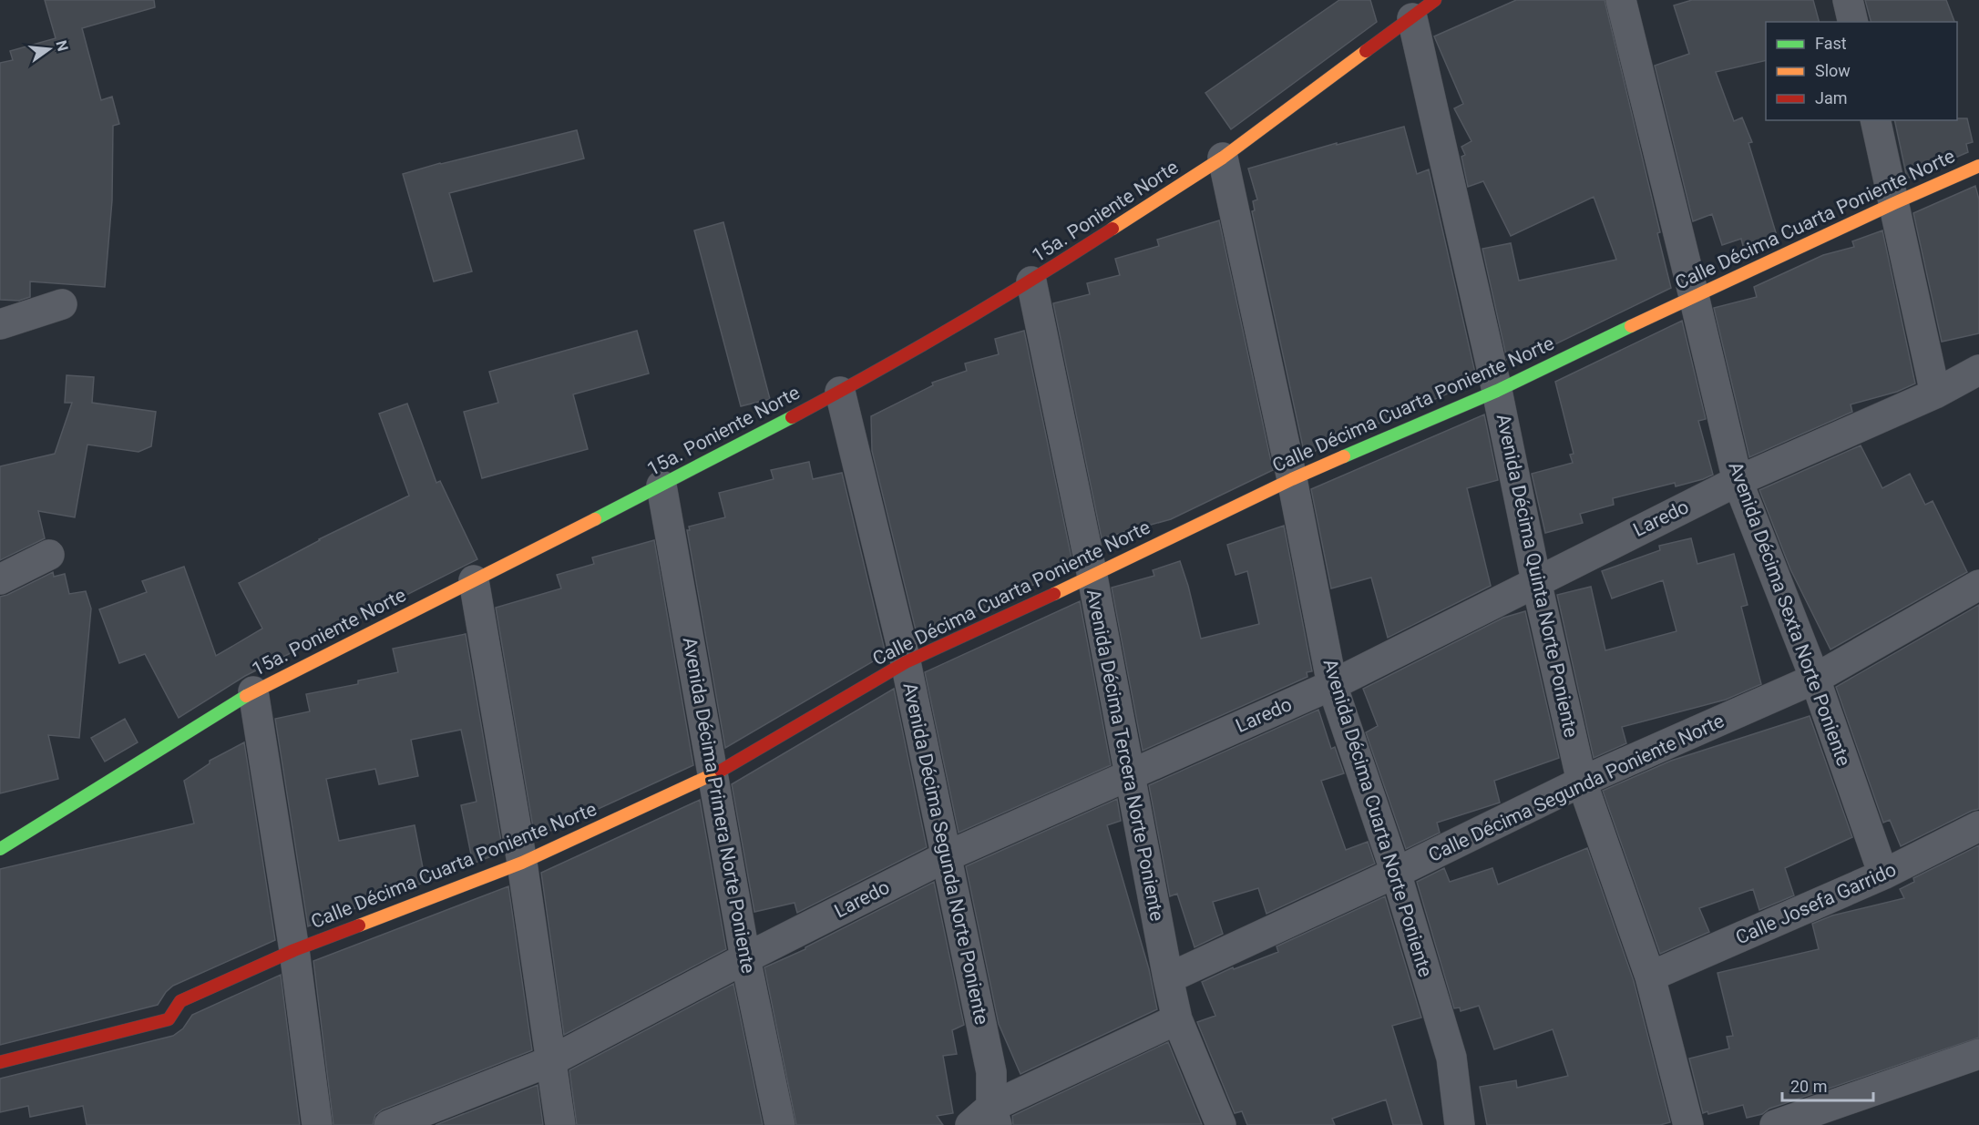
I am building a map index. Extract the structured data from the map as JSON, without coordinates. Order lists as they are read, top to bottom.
{
  "streets": {
    "street": [
      "15a. Poniente Norte",
      "Calle Décima Cuarta Poniente Norte",
      "Laredo",
      "Avenida Décima Quinta Norte Poniente",
      "Avenida Décima Sexta Norte Poniente",
      "Avenida Décima Tercera Norte Poniente",
      "Calle Décima Segunda Poniente Norte",
      "Avenida Décima Primera Norte Poniente",
      "Avenida Décima Cuarta Norte Poniente",
      "Avenida Décima Segunda Norte Poniente",
      "Calle Josefa Garrido"
    ]
  },
  "crossings": [
    ["15a. Poniente Norte", "Avenida Décima Quinta Norte Poniente"],
    ["15a. Poniente Norte", "Avenida Décima Tercera Norte Poniente"],
    ["15a. Poniente Norte", "Avenida Décima Primera Norte Poniente"],
    ["15a. Poniente Norte", "Avenida Décima Cuarta Norte Poniente"],
    ["15a. Poniente Norte", "Avenida Décima Segunda Norte Poniente"],
    ["Calle Décima Cuarta Poniente Norte", "Avenida Décima Quinta Norte Poniente"],
    ["Calle Décima Cuarta Poniente Norte", "Avenida Décima Sexta Norte Poniente"],
    ["Calle Décima Cuarta Poniente Norte", "Avenida Décima Tercera Norte Poniente"],
    ["Calle Décima Cuarta Poniente Norte", "Avenida Décima Primera Norte Poniente"],
    ["Calle Décima Cuarta Poniente Norte", "Avenida Décima Cuarta Norte Poniente"],
    ["Calle Décima Cuarta Poniente Norte", "Avenida Décima Segunda Norte Poniente"],
    ["Laredo", "Avenida Décima Quinta Norte Poniente"],
    ["Laredo", "Avenida Décima Sexta Norte Poniente"],
    ["Laredo", "Avenida Décima Tercera Norte Poniente"],
    ["Laredo", "Avenida Décima Primera Norte Poniente"],
    ["Laredo", "Avenida Décima Cuarta Norte Poniente"],
    ["Laredo", "Avenida Décima Segunda Norte Poniente"],
    ["Avenida Décima Quinta Norte Poniente", "Calle Décima Segunda Poniente Norte"],
    ["Avenida Décima Quinta Norte Poniente", "Calle Josefa Garrido"],
    ["Avenida Décima Sexta Norte Poniente", "Calle Décima Segunda Poniente Norte"],
    ["Avenida Décima Sexta Norte Poniente", "Calle Josefa Garrido"],
    ["Avenida Décima Tercera Norte Poniente", "Calle Décima Segunda Poniente Norte"],
    ["Calle Décima Segunda Poniente Norte", "Avenida Décima Cuarta Norte Poniente"]
  ],
  "legend": ["Fast", "Slow", "Jam"],
  "scale_bar": "20 m",
  "north": "right"
}
